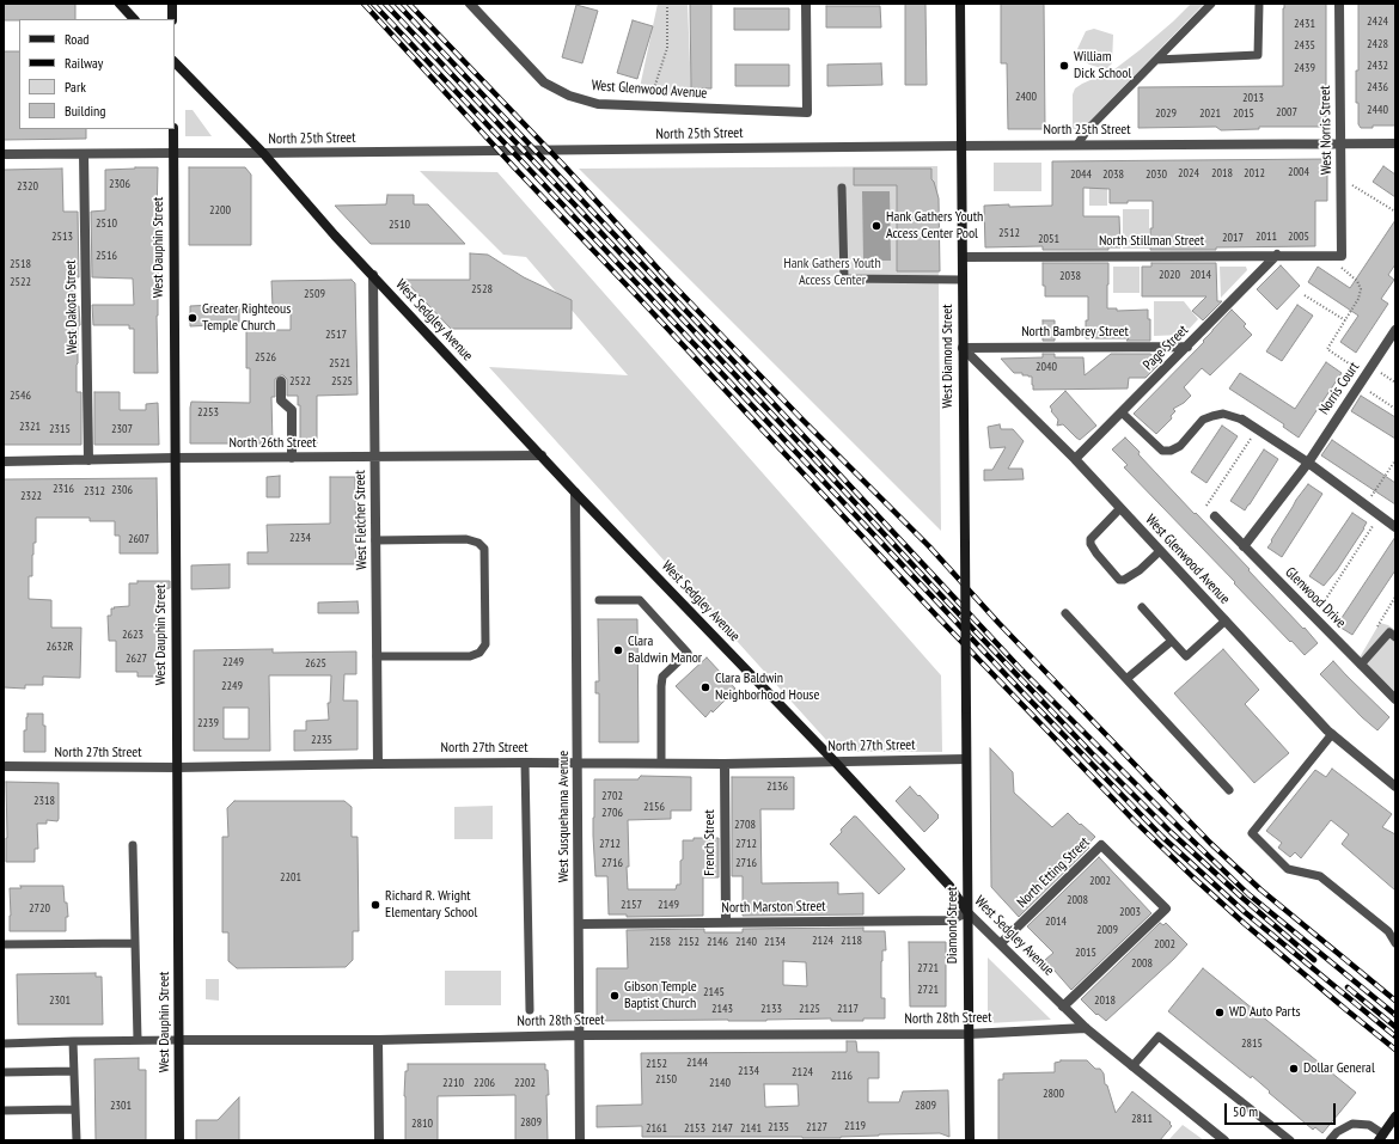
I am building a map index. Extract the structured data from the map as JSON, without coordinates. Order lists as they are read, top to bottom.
{
  "streets": {
    "street": [
      "West Glenwood Avenue",
      "North 25th Street",
      "West Norris Street",
      "North Stillman Street",
      "West Dauphin Street",
      "West Dakota Street",
      "West Sedgley Avenue",
      "North Bambrey Street",
      "Page Street",
      "West Diamond Street",
      "Norris Court",
      "North 26th Street",
      "West Fletcher Street",
      "Glenwood Drive",
      "North 27th Street",
      "West Susquehanna Avenue",
      "French Street",
      "North Etting Street",
      "North Marston Street",
      "Diamond Street",
      "North 28th Street"
    ]
  },
  "crossings": [
    ["West Glenwood Avenue", "North Bambrey Street"],
    ["West Glenwood Avenue", "Page Street"],
    ["West Glenwood Avenue", "West Diamond Street"],
    ["North 25th Street", "West Norris Street"],
    ["North 25th Street", "West Dauphin Street"],
    ["North 25th Street", "West Dakota Street"],
    ["North 25th Street", "West Sedgley Avenue"],
    ["North 25th Street", "West Diamond Street"],
    ["West Norris Street", "North Stillman Street"],
    ["North Stillman Street", "Page Street"],
    ["North Stillman Street", "West Diamond Street"],
    ["West Dauphin Street", "North 26th Street"],
    ["West Dauphin Street", "North 27th Street"],
    ["West Dauphin Street", "North 28th Street"],
    ["West Dakota Street", "North 26th Street"],
    ["West Sedgley Avenue", "North 26th Street"],
    ["West Sedgley Avenue", "West Fletcher Street"],
    ["West Sedgley Avenue", "North 27th Street"],
    ["West Sedgley Avenue", "West Susquehanna Avenue"],
    ["West Sedgley Avenue", "North Etting Street"],
    ["West Sedgley Avenue", "North Marston Street"],
    ["West Sedgley Avenue", "Diamond Street"],
    ["West Sedgley Avenue", "North 28th Street"],
    ["North Bambrey Street", "Page Street"],
    ["North Bambrey Street", "West Diamond Street"],
    ["West Diamond Street", "Diamond Street"],
    ["Norris Court", "Glenwood Drive"],
    ["North 26th Street", "West Fletcher Street"],
    ["West Fletcher Street", "North 27th Street"],
    ["North 27th Street", "West Susquehanna Avenue"],
    ["North 27th Street", "French Street"],
    ["North 27th Street", "Diamond Street"],
    ["West Susquehanna Avenue", "North Marston Street"],
    ["West Susquehanna Avenue", "North 28th Street"],
    ["French Street", "North Marston Street"],
    ["North Marston Street", "Diamond Street"],
    ["Diamond Street", "North 28th Street"]
  ],
  "parks": ["Hank Gathers Youth Access Center"],
  "places": [
    "William Dick School",
    "Hank Gathers Youth Access Center Pool",
    "Greater Righteous Temple Church",
    "Clara Baldwin Manor",
    "Clara Baldwin Neighborhood House",
    "Richard R. Wright Elementary School",
    "Gibson Temple Baptist Church",
    "WD Auto Parts",
    "Dollar General"
  ],
  "house_numbers": [
    "2424",
    "2431",
    "2428",
    "2435",
    "2432",
    "2439",
    "2436",
    "2400",
    "2013",
    "2440",
    "2007",
    "2029",
    "2021",
    "2015",
    "2004",
    "2024",
    "2018",
    "2012",
    "2044",
    "2038",
    "2030",
    "2306",
    "2320",
    "2200",
    "2510",
    "2510",
    "2512",
    "2513",
    "2011",
    "2005",
    "2017",
    "2051",
    "2516",
    "2518",
    "2020",
    "2014",
    "2038",
    "2522",
    "2528",
    "2509",
    "2517",
    "2526",
    "2521",
    "2040",
    "2522",
    "2525",
    "2546",
    "2253",
    "2321",
    "2315",
    "2307",
    "2316",
    "2306",
    "2312",
    "2322",
    "2234",
    "2607",
    "2623",
    "2632R",
    "2627",
    "2249",
    "2625",
    "2249",
    "2239",
    "2235",
    "2136",
    "2702",
    "2318",
    "2156",
    "2706",
    "2708",
    "2712",
    "2712",
    "2716",
    "2716",
    "2201",
    "2002",
    "2008",
    "2157",
    "2149",
    "2720",
    "2003",
    "2014",
    "2009",
    "2124",
    "2118",
    "2158",
    "2152",
    "2146",
    "2140",
    "2134",
    "2002",
    "2015",
    "2008",
    "2721",
    "2721",
    "2145",
    "2301",
    "2018",
    "2143",
    "2133",
    "2125",
    "2117",
    "2815",
    "2144",
    "2152",
    "2134",
    "2124",
    "2116",
    "2150",
    "2210",
    "2206",
    "2202",
    "2140",
    "2800",
    "2301",
    "2809",
    "2811",
    "2809",
    "2810",
    "2119",
    "2135",
    "2127",
    "2161",
    "2153",
    "2147",
    "2141"
  ],
  "legend": [
    "Road",
    "Railway",
    "Park",
    "Building"
  ],
  "scale_bar": "50 m"
}
